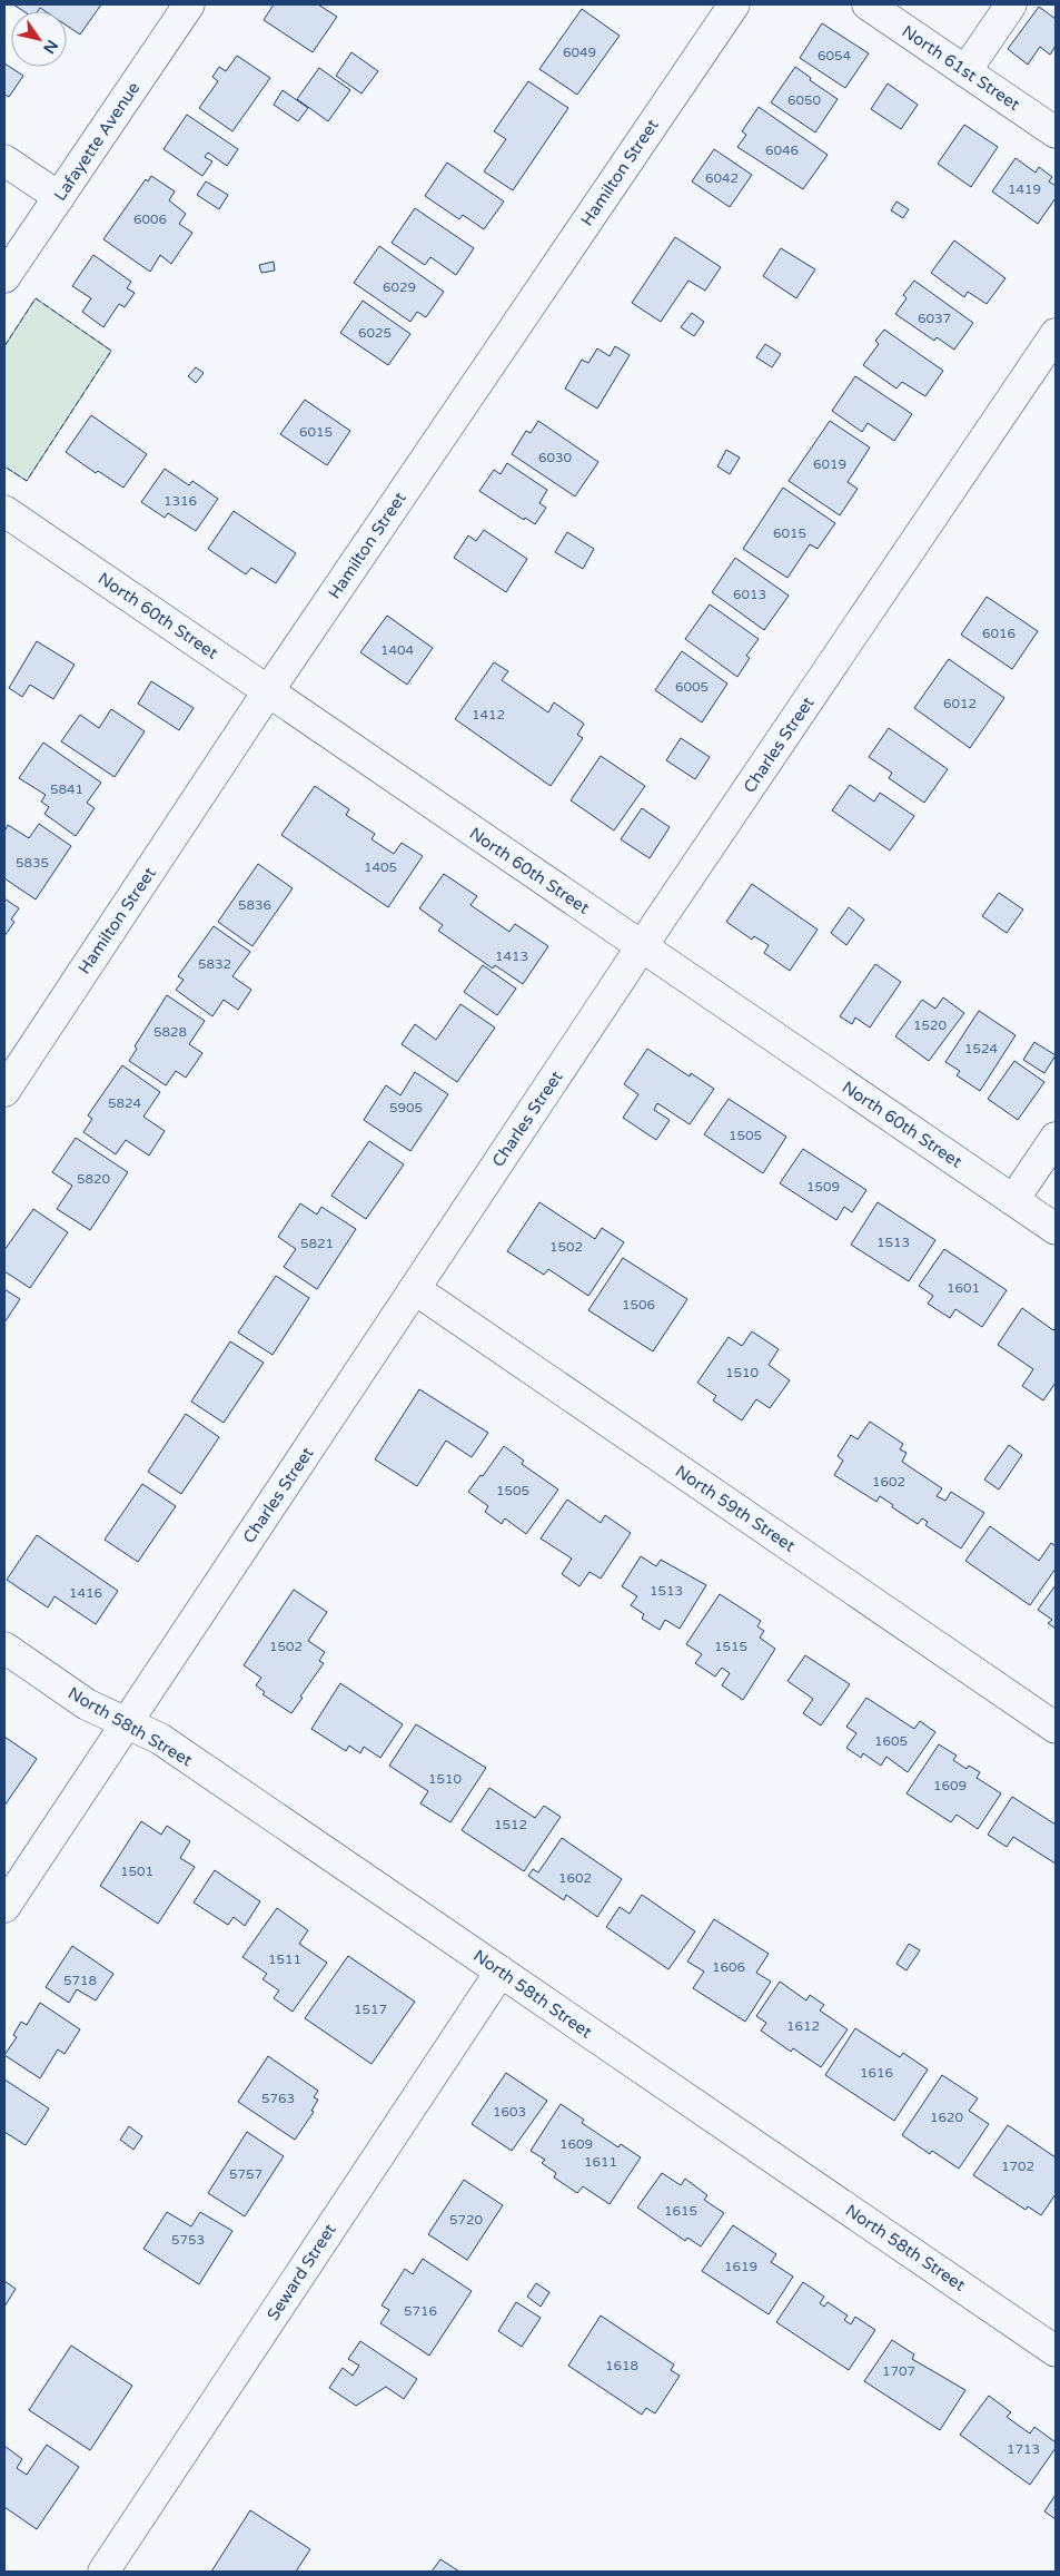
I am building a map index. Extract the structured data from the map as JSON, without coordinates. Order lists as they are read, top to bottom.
{
  "streets": {
    "street": [
      "North 61st Street",
      "Lafayette Avenue",
      "Hamilton Street",
      "North 60th Street",
      "Charles Street",
      "North 59th Street",
      "North 58th Street",
      "Seward Street"
    ]
  },
  "crossings": [
    ["Hamilton Street", "North 60th Street"],
    ["North 60th Street", "Charles Street"],
    ["Charles Street", "North 59th Street"],
    ["Charles Street", "North 58th Street"],
    ["North 58th Street", "Seward Street"]
  ],
  "house_numbers": [
    "6049",
    "6054",
    "6050",
    "6046",
    "6042",
    "1419",
    "6006",
    "6029",
    "6037",
    "6025",
    "6015",
    "6030",
    "6019",
    "1316",
    "6015",
    "6013",
    "6016",
    "1404",
    "6005",
    "6012",
    "1412",
    "5841",
    "5835",
    "1405",
    "5836",
    "1413",
    "5832",
    "1520",
    "5828",
    "1524",
    "5824",
    "5905",
    "1505",
    "5820",
    "1509",
    "1513",
    "5821",
    "1502",
    "1601",
    "1506",
    "1510",
    "1602",
    "1505",
    "1513",
    "1416",
    "1502",
    "1515",
    "1605",
    "1510",
    "1609",
    "1512",
    "1501",
    "1602",
    "1511",
    "1606",
    "5718",
    "1517",
    "1612",
    "1616",
    "5763",
    "1603",
    "1620",
    "1609",
    "1611",
    "1702",
    "5757",
    "1615",
    "5720",
    "5753",
    "1619",
    "5716",
    "1618",
    "1707",
    "1713"
  ],
  "north": "bottom right"
}
